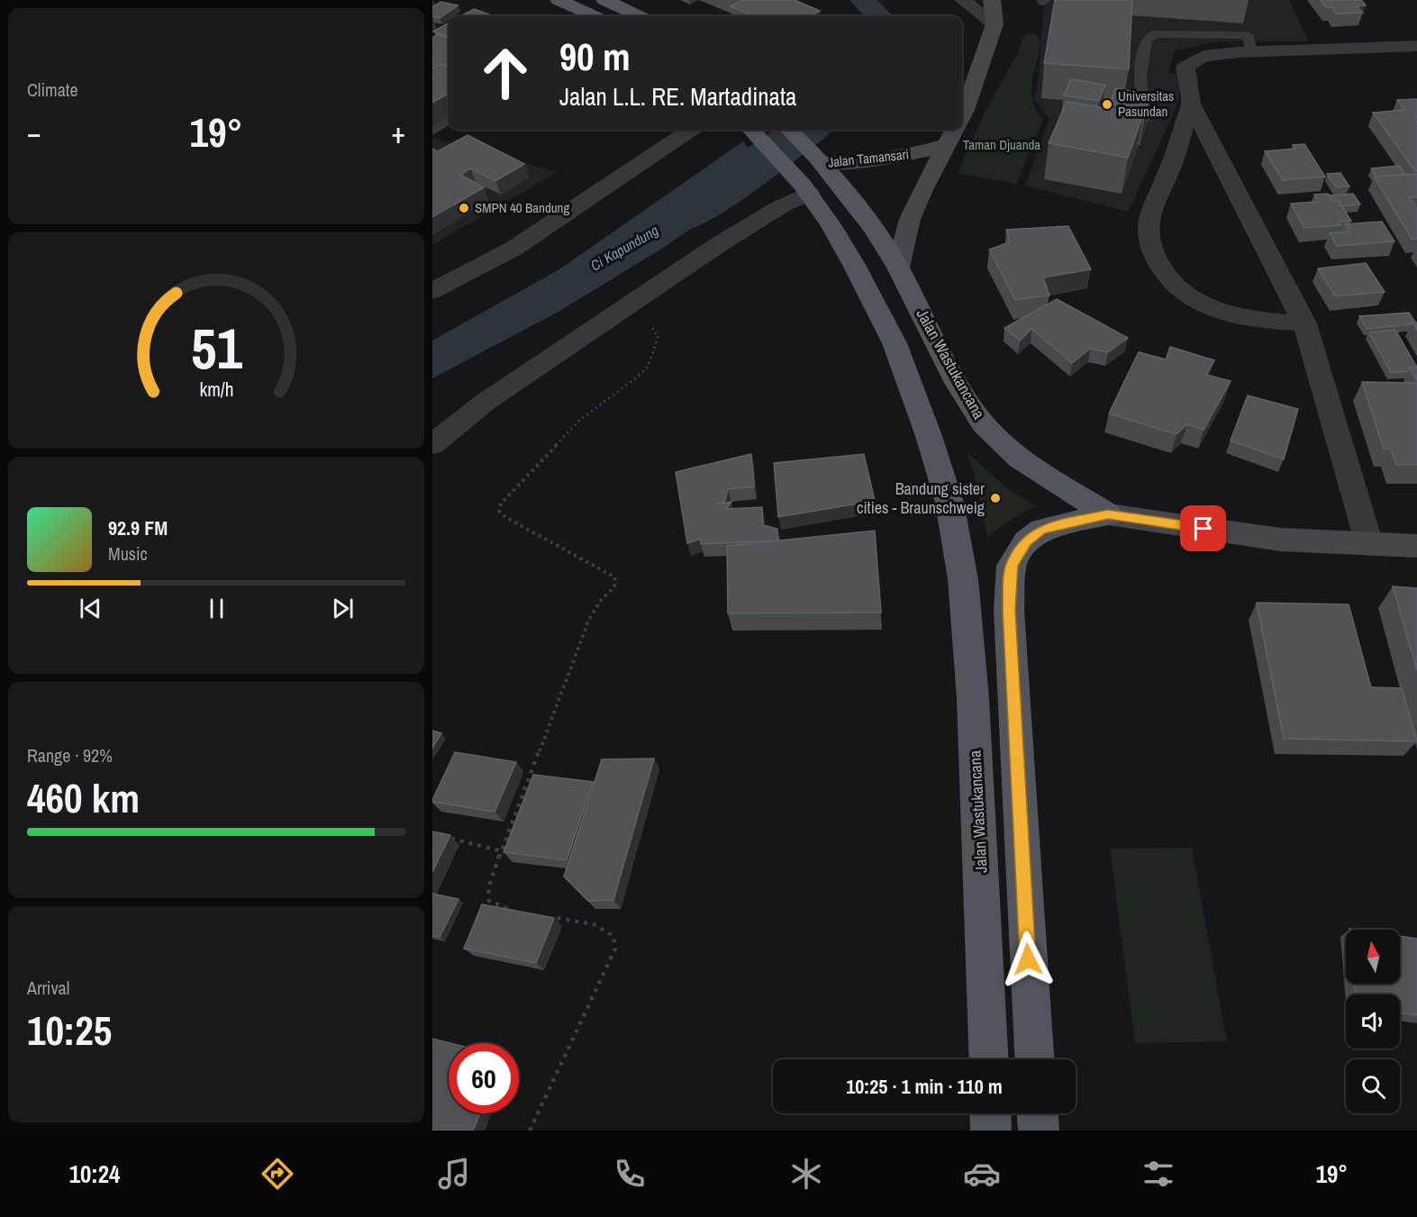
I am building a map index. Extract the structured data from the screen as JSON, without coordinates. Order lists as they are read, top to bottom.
{
  "streets": {
    "main road": ["Jalan Tamansari", "Jalan Wastukancana"]
  },
  "crossings": [
    ["Jalan Tamansari", "Jalan Wastukancana"]
  ],
  "water": ["Ci Kapundung"],
  "parks": ["Taman Djuanda"],
  "places": ["Universitas Pasundan", "SMPN 40 Bandung", "Bandung sister cities - Braunschweig"],
  "north": "top",
  "page": {
    "tile": [
      "Climate",
      ["Range · 92%", "460 km"],
      ["Arrival", "10:25"]
    ],
    "turn": ["90 m", "Jalan L.L. RE. Martadinata"],
    "heat": ["−", "19°", "+"],
    "song": ["92.9 FM", "Music"],
    "limit": "60",
    "trip": "10:25 · 1 min · 110 m",
    "tabs": ["10:24", "19°"],
    "gauge": ["51", "km/h"]
  }
}
